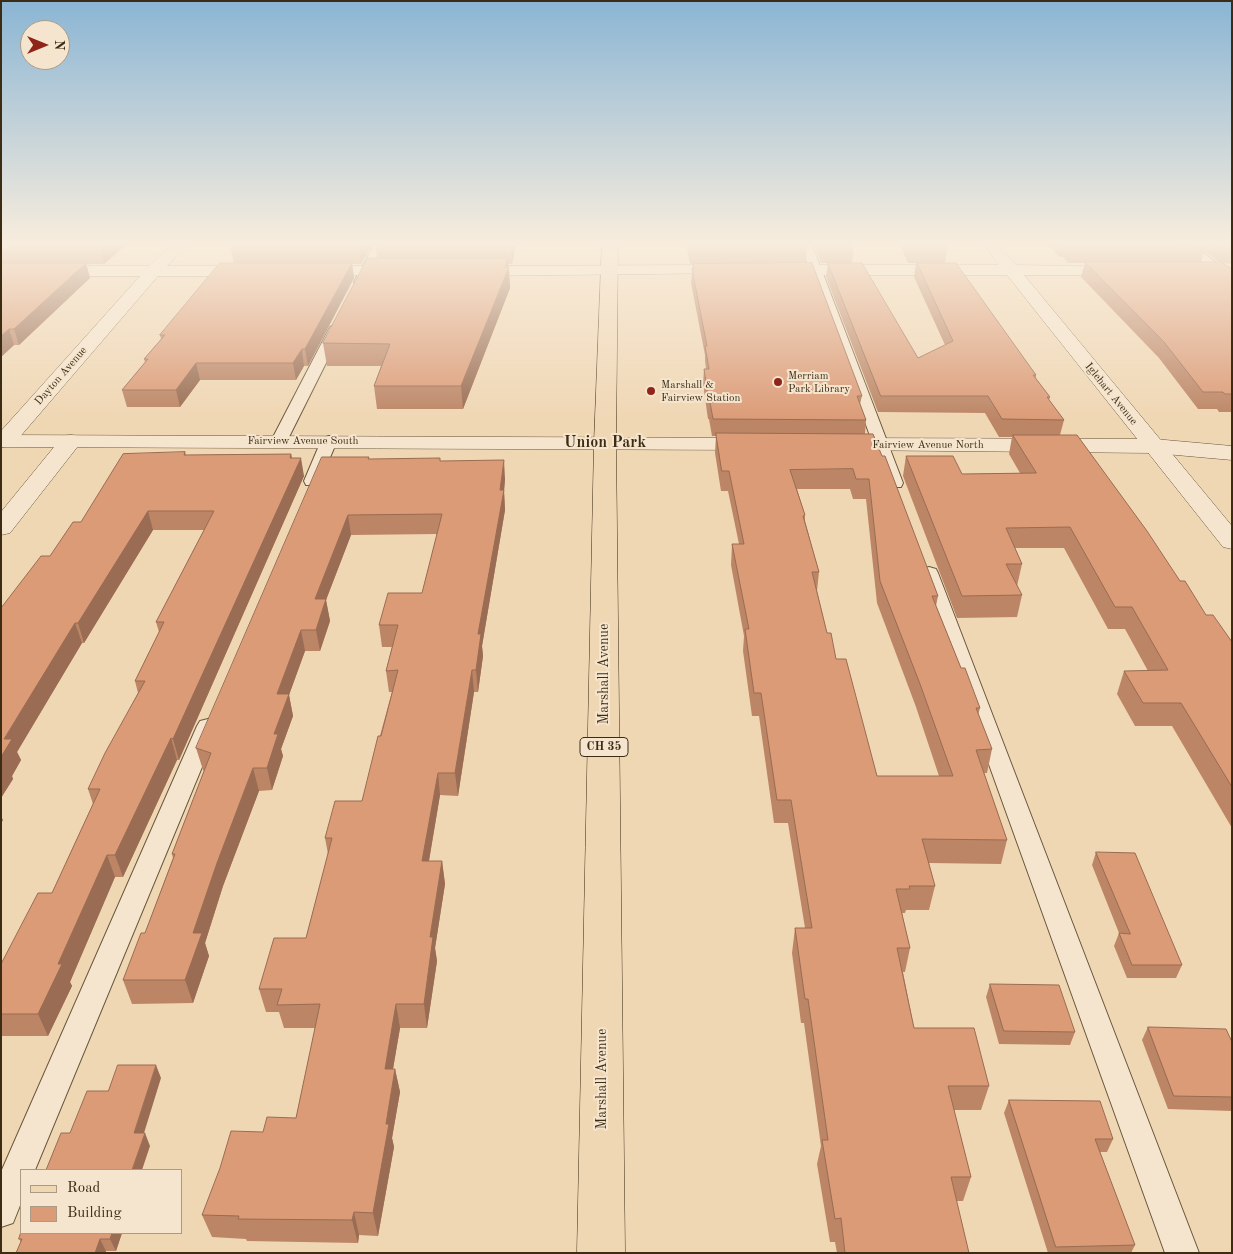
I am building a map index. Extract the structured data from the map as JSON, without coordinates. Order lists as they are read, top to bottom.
{
  "streets": {
    "main road": ["Marshall Avenue", "CH 35"],
    "street": [
      "Dayton Avenue",
      "Iglehart Avenue",
      "Fairview Avenue South",
      "Fairview Avenue North"
    ]
  },
  "crossings": [
    ["Dayton Avenue", "Fairview Avenue South"],
    ["Iglehart Avenue", "Fairview Avenue North"],
    ["Fairview Avenue South", "Marshall Avenue"]
  ],
  "districts": ["Union Park"],
  "places": ["Merriam Park Library", "Marshall & Fairview Station"],
  "legend": ["Road", "Building"],
  "north": "right"
}
